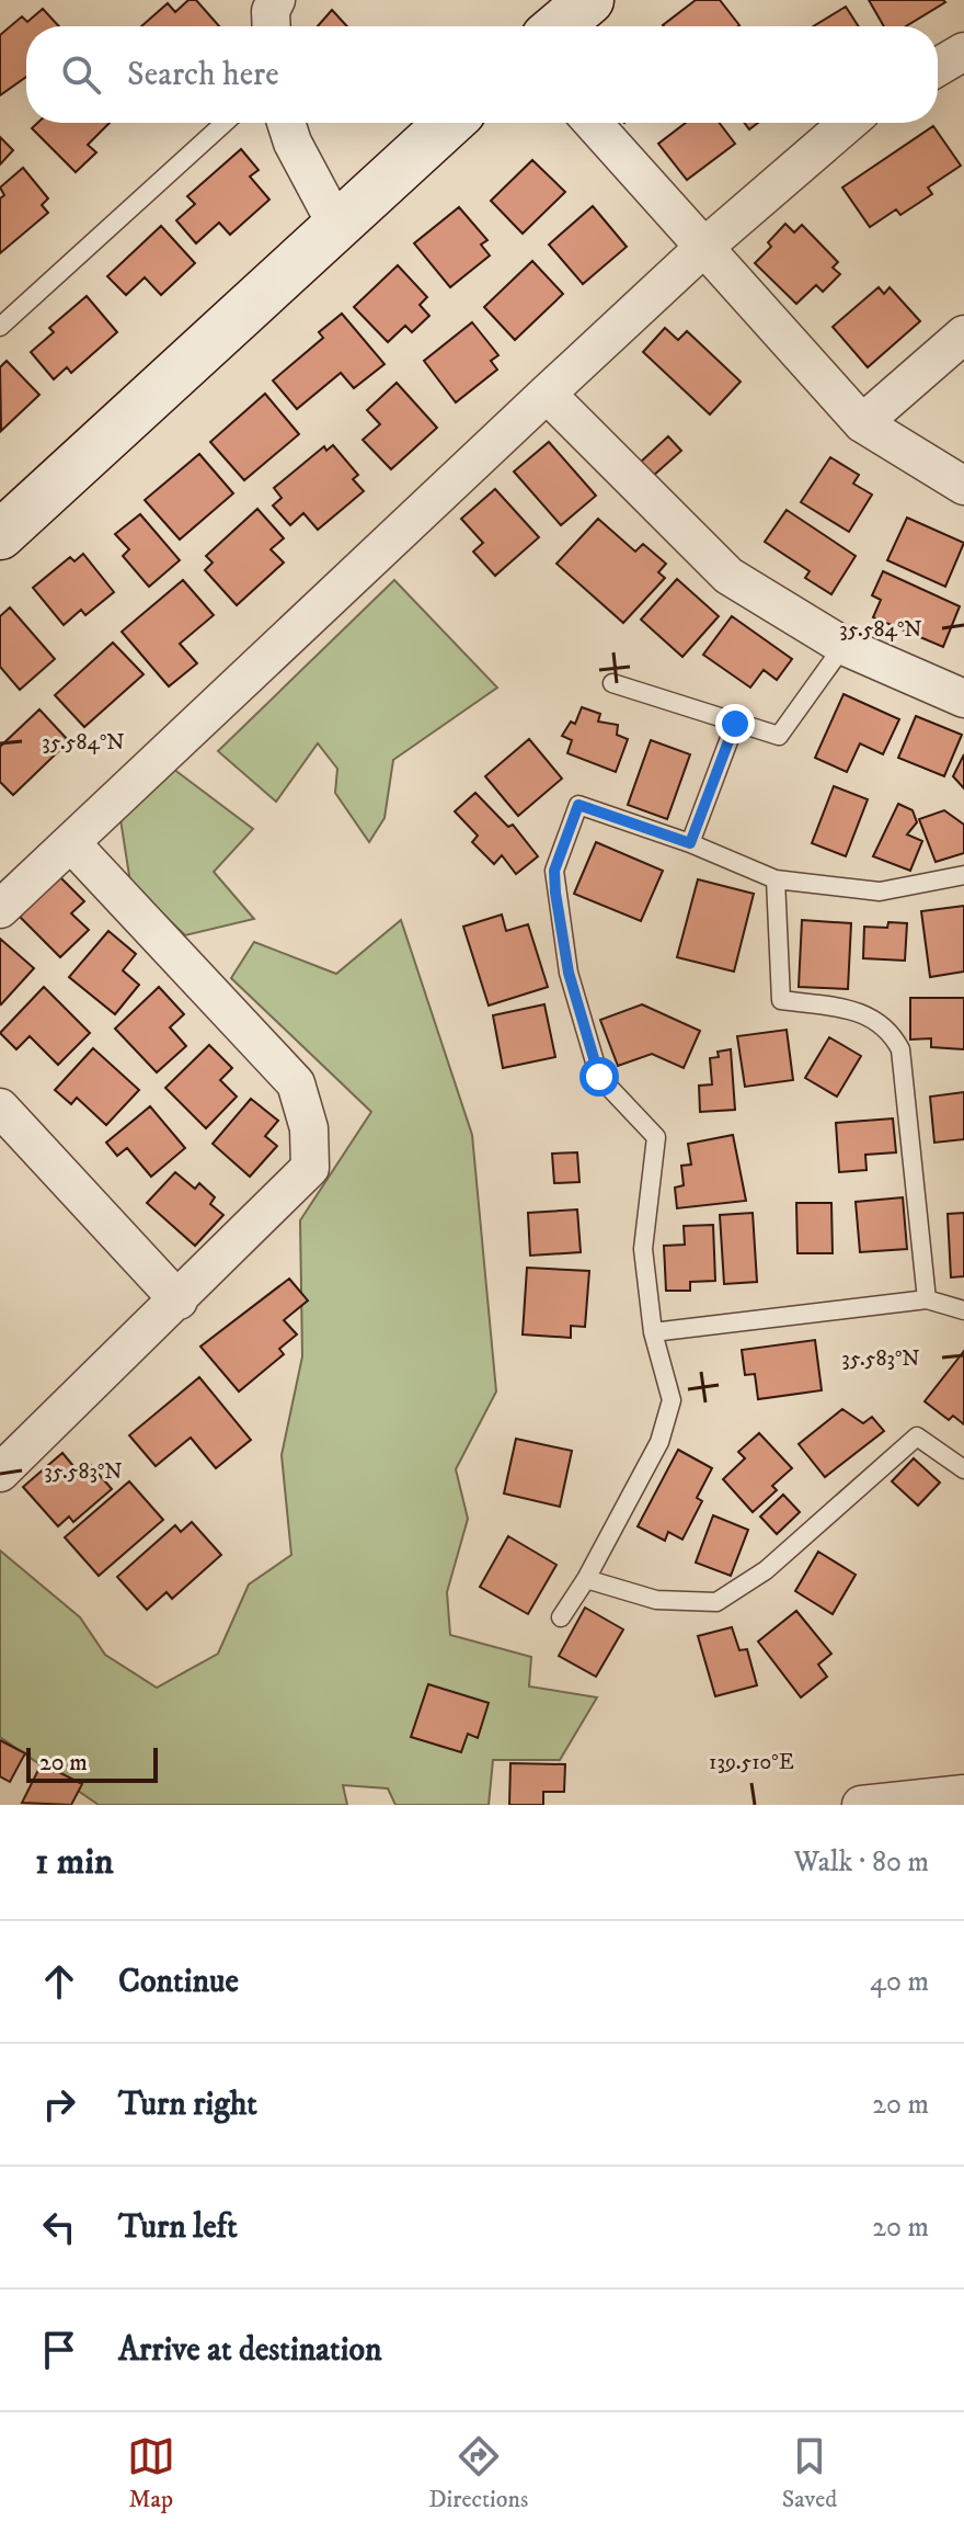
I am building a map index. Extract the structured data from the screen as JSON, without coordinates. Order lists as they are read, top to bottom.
{
  "scale_bar": "20 m",
  "page": {
    "search": "Search here",
    "scale": "20 m",
    "heading": ["1 min", "Walk · 80 m"],
    "list": [
      ["Continue", "40 m"],
      ["Turn right", "20 m"],
      ["Turn left", "20 m"],
      "Arrive at destination"
    ],
    "nav": ["Map", "Directions", "Saved"]
  },
  "coordinates": ["35.584°N", "35.583°N", "139.510°E"]
}
